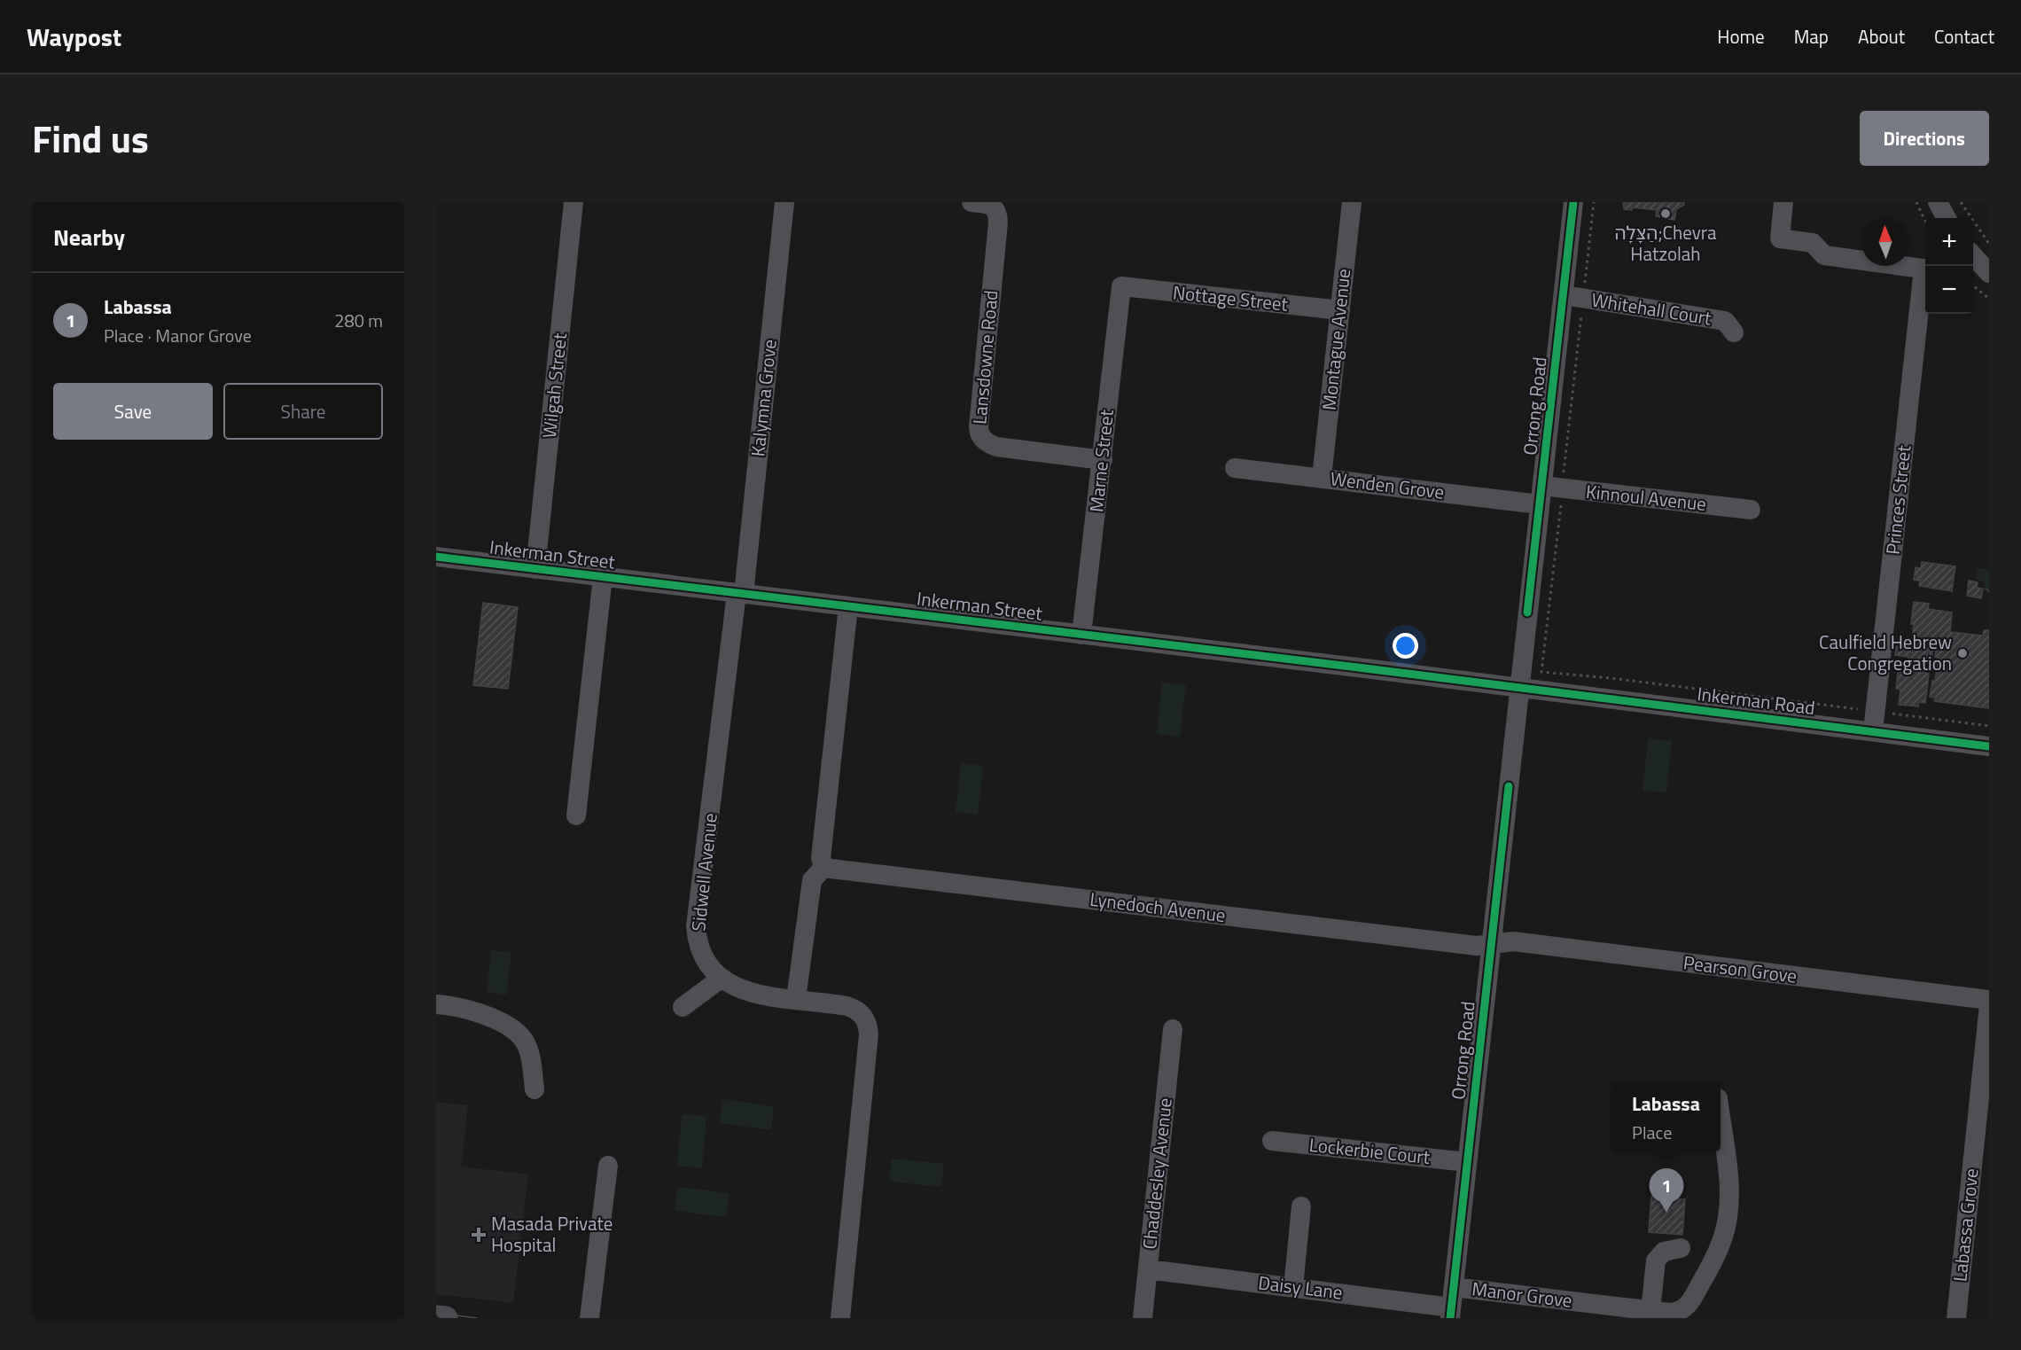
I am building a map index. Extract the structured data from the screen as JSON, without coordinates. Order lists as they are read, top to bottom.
{
  "streets": {
    "street": [
      "Nottage Street",
      "Whitehall Court",
      "Montague Avenue",
      "Lansdowne Road",
      "Wilgah Street",
      "Kalymna Grove",
      "Orrong Road",
      "Marne Street",
      "Wenden Grove",
      "Kinnoul Avenue",
      "Princes Street",
      "Inkerman Street",
      "Inkerman Road",
      "Sidwell Avenue",
      "Lynedoch Avenue",
      "Pearson Grove",
      "Lockerbie Court",
      "Chaddesley Avenue",
      "Labassa Grove",
      "Daisy Lane",
      "Manor Grove"
    ]
  },
  "crossings": [
    ["Nottage Street", "Montague Avenue"],
    ["Nottage Street", "Marne Street"],
    ["Whitehall Court", "Orrong Road"],
    ["Montague Avenue", "Wenden Grove"],
    ["Lansdowne Road", "Marne Street"],
    ["Wilgah Street", "Inkerman Street"],
    ["Kalymna Grove", "Inkerman Street"],
    ["Kalymna Grove", "Sidwell Avenue"],
    ["Orrong Road", "Wenden Grove"],
    ["Orrong Road", "Kinnoul Avenue"],
    ["Orrong Road", "Inkerman Street"],
    ["Orrong Road", "Inkerman Road"],
    ["Orrong Road", "Lynedoch Avenue"],
    ["Orrong Road", "Pearson Grove"],
    ["Orrong Road", "Lockerbie Court"],
    ["Orrong Road", "Daisy Lane"],
    ["Orrong Road", "Manor Grove"],
    ["Marne Street", "Inkerman Street"],
    ["Wenden Grove", "Kinnoul Avenue"],
    ["Princes Street", "Inkerman Road"],
    ["Inkerman Street", "Inkerman Road"],
    ["Inkerman Street", "Sidwell Avenue"],
    ["Lynedoch Avenue", "Pearson Grove"],
    ["Chaddesley Avenue", "Daisy Lane"]
  ],
  "places": {
    "other": ["הַצָּלָה;Chevra Hatzolah", "Caulfield Hebrew Congregation"],
    "health": ["Masada Private Hospital"]
  },
  "north": "top",
  "page": {
    "header": "Waypost",
    "nav": [
      "Home",
      "Map",
      "About",
      "Contact"
    ],
    "title": "Find us",
    "buttons": [
      "Directions",
      ["Save", "Share"]
    ],
    "heading": "Nearby",
    "map_buttons": ["+", "−"],
    "list": [
      {
        "mark": "1",
        "name": "Labassa",
        "note": "Place · Manor Grove",
        "value": "280 m"
      }
    ],
    "popup": ["Labassa", "Place"],
    "pins": "1"
  }
}
